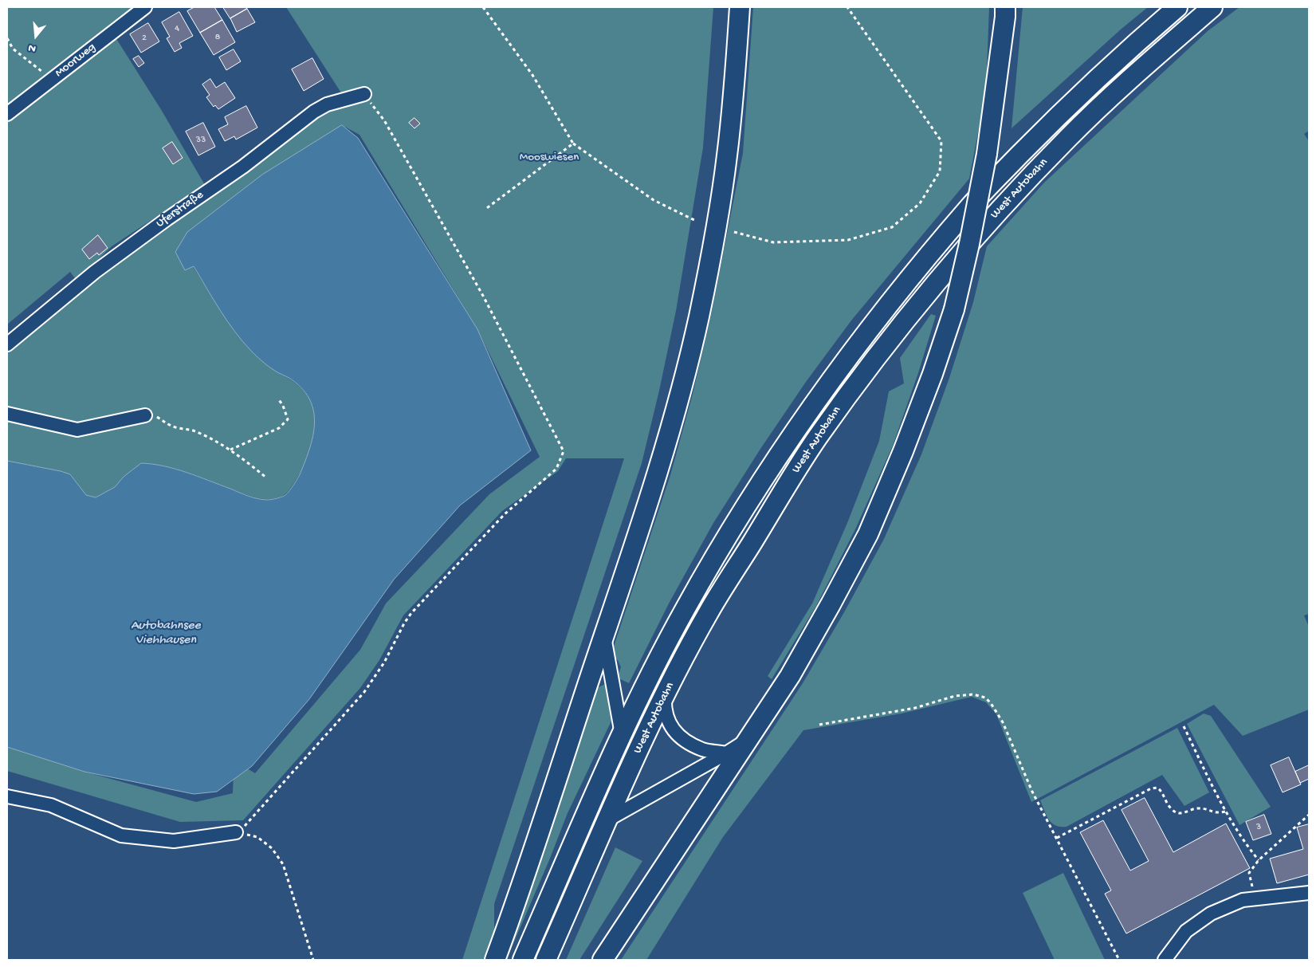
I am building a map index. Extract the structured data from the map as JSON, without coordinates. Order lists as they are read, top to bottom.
{
  "streets": {
    "highway": ["West Autobahn"],
    "street": ["Moorweg", "Uferstraße"]
  },
  "water": ["Autobahnsee Viehhausen"],
  "parks": ["Mooswiesen"],
  "house_numbers": [
    "4",
    "8",
    "2",
    "33",
    "3"
  ],
  "north": "bottom"
}
